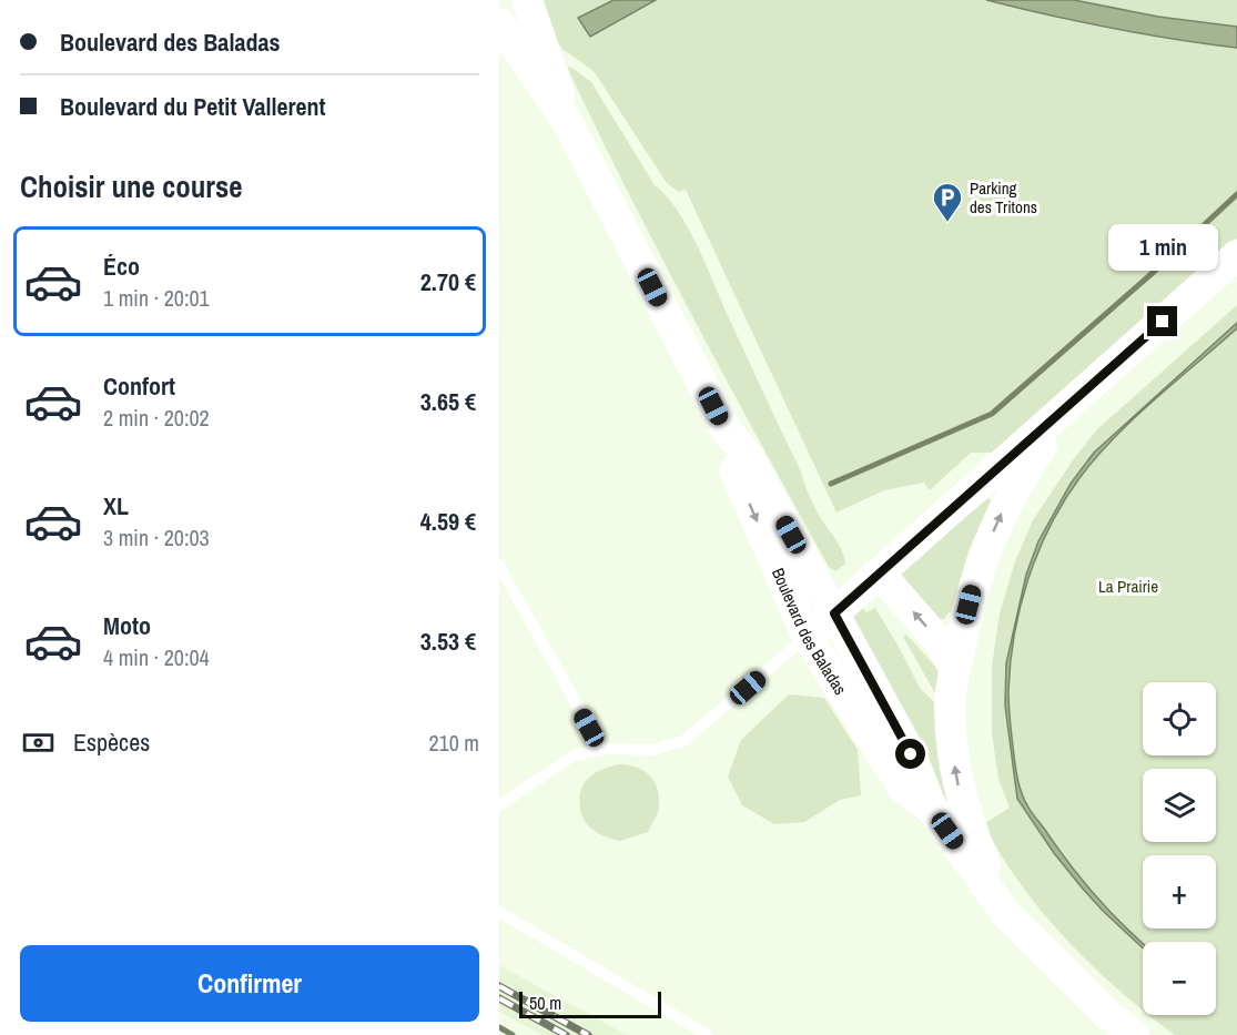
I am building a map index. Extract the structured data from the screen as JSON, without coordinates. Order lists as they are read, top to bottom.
{
  "streets": {
    "main road": ["Boulevard des Baladas"]
  },
  "parks": ["La Prairie"],
  "places": {
    "parking": ["Parking des Tritons"]
  },
  "scale_bar": "50 m",
  "page": {
    "banner": ["Boulevard des Baladas", "Boulevard du Petit Vallerent"],
    "heading": "Choisir une course",
    "bubble": "1 min",
    "list": [
      {
        "name": "Éco",
        "note": "1 min · 20:01",
        "value": "2.70 €"
      },
      {
        "name": "Confort",
        "note": "2 min · 20:02",
        "value": "3.65 €"
      },
      {
        "name": "XL",
        "note": "3 min · 20:03",
        "value": "4.59 €"
      },
      {
        "name": "Moto",
        "note": "4 min · 20:04",
        "value": "3.53 €"
      }
    ],
    "map_buttons": ["+", "−"],
    "pay": ["Espèces", "210 m"],
    "buttons": "Confirmer",
    "scale": "50 m"
  }
}
